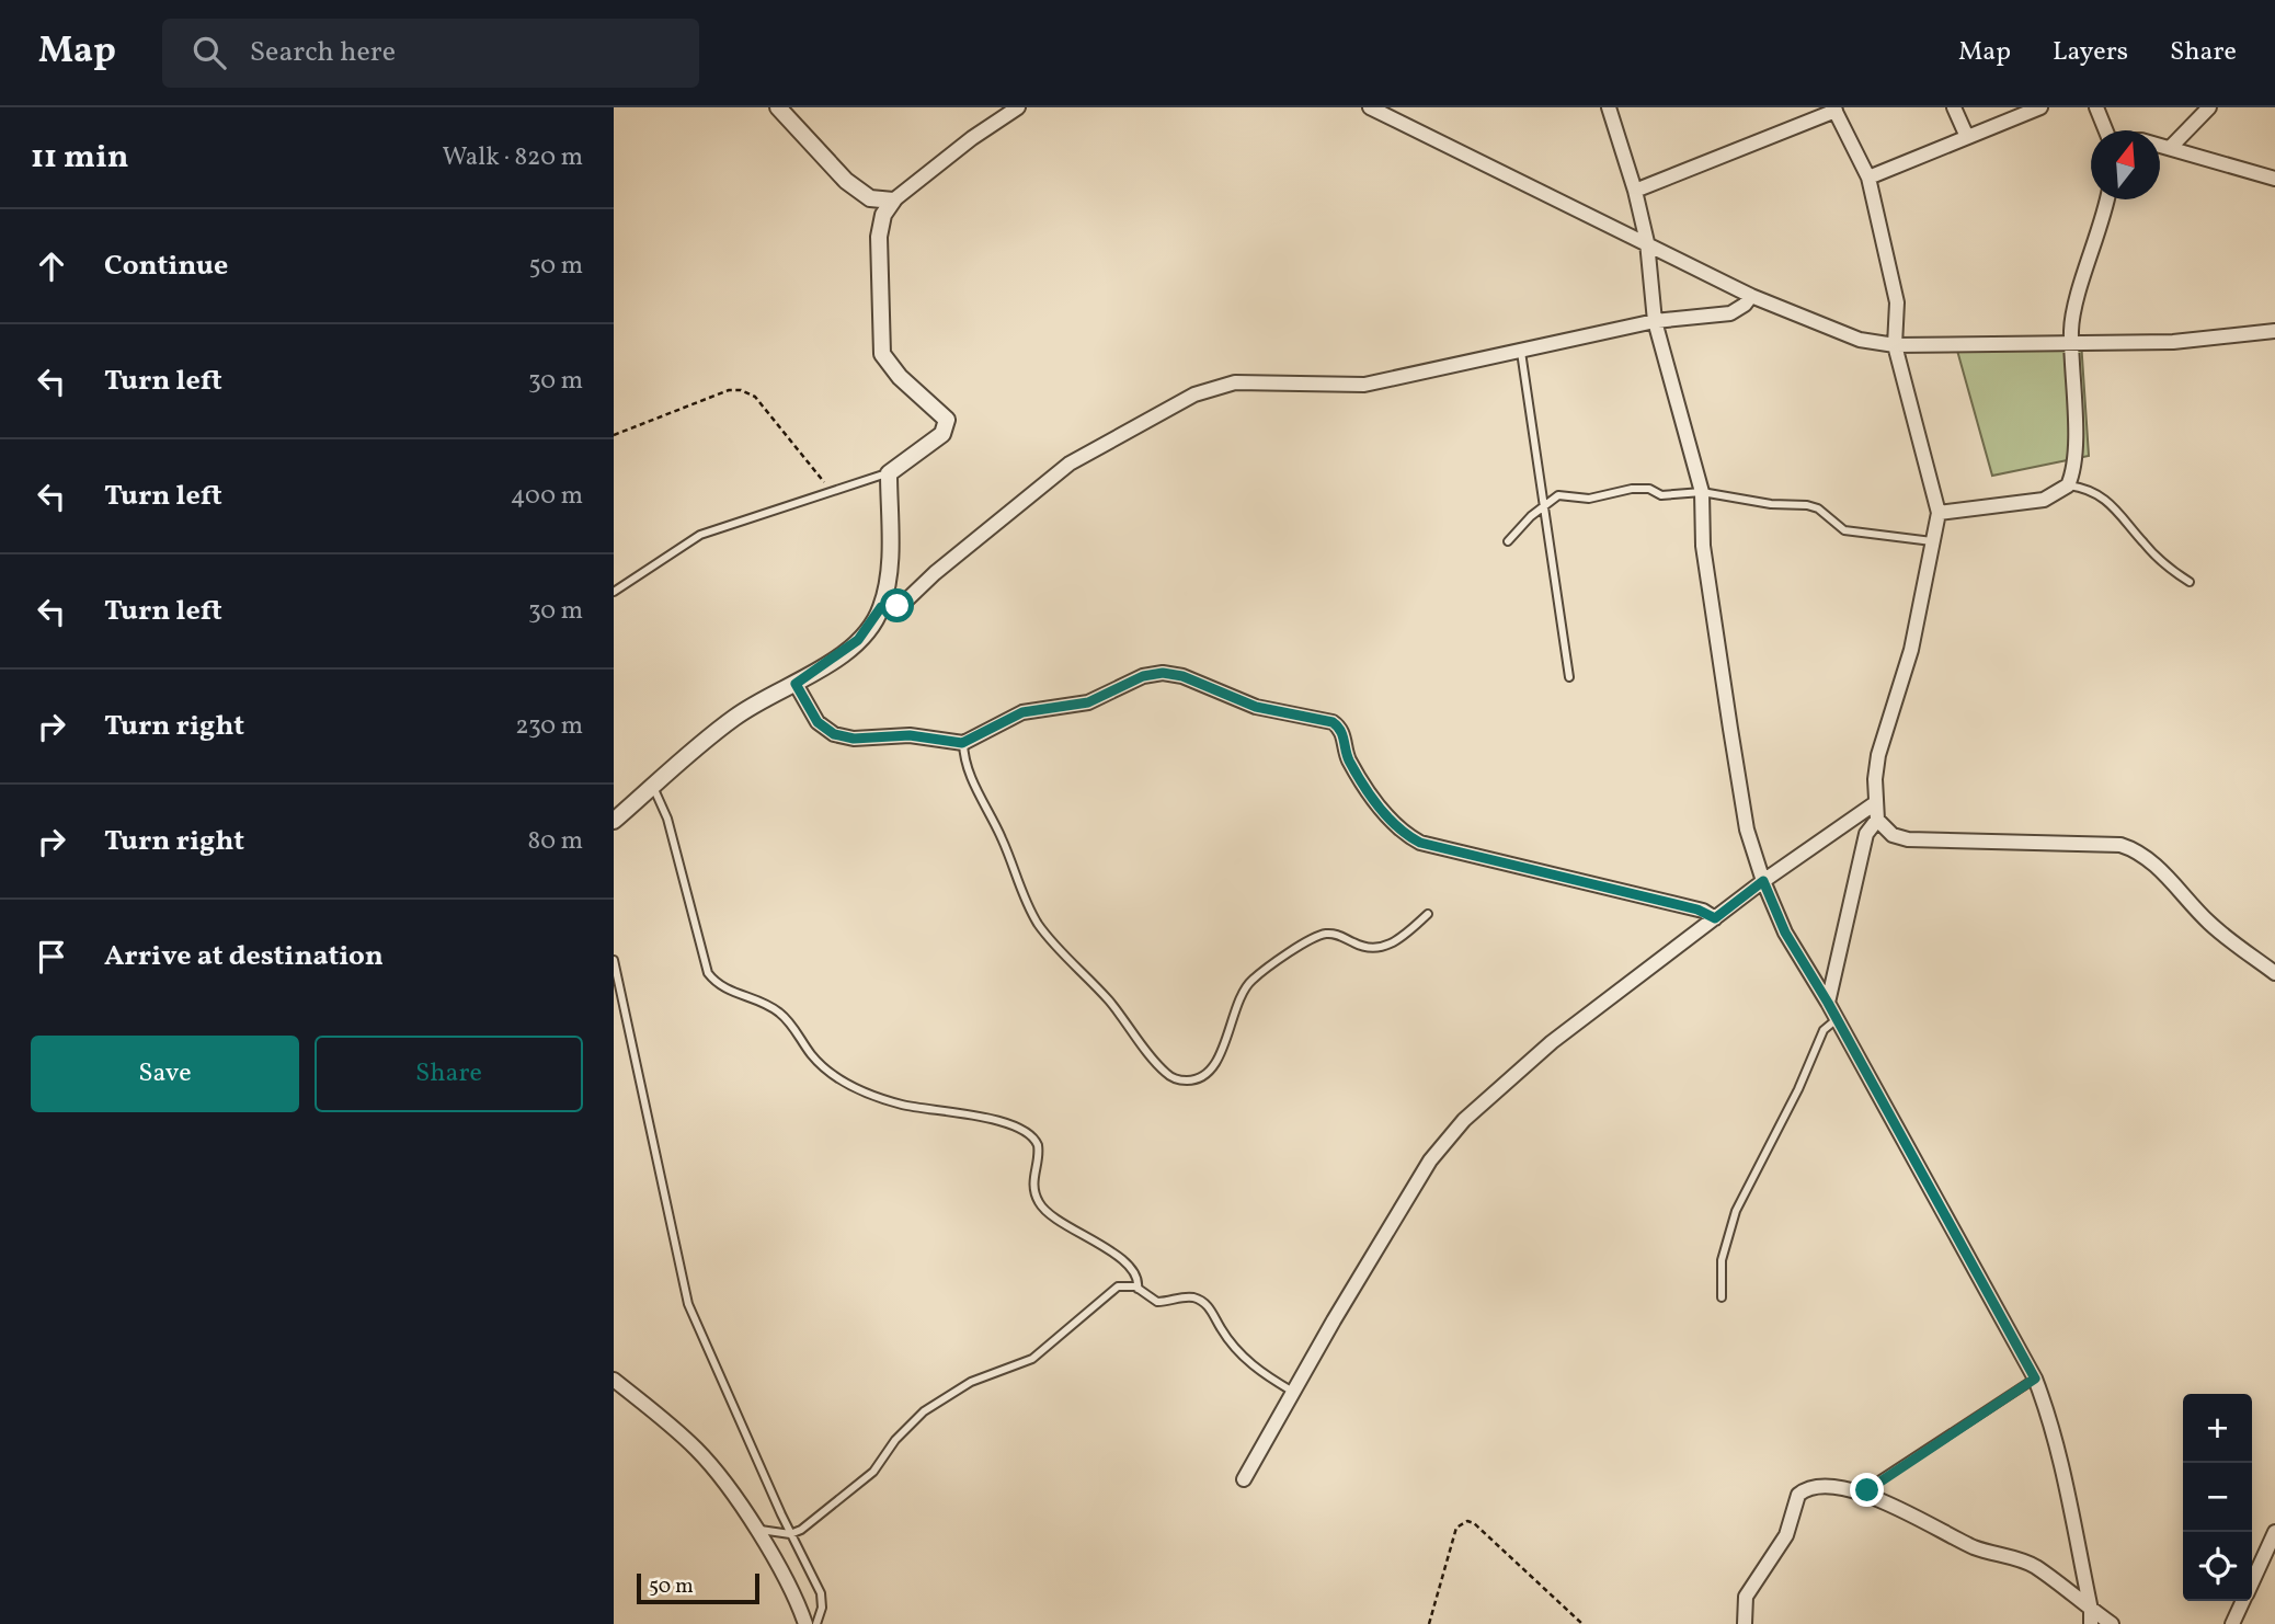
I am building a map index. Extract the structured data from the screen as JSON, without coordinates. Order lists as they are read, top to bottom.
{
  "scale_bar": "50 m",
  "north": "top",
  "page": {
    "header": "Map",
    "search": "Search here",
    "nav": ["Map", "Layers", "Share"],
    "heading": ["11 min", "Walk · 820 m"],
    "list": [
      ["Continue", "50 m"],
      ["Turn left", "30 m"],
      ["Turn left", "400 m"],
      ["Turn left", "30 m"],
      ["Turn right", "230 m"],
      ["Turn right", "80 m"],
      "Arrive at destination"
    ],
    "buttons": ["Save", "Share"],
    "map_buttons": ["+", "−"],
    "scale": "50 m"
  }
}
